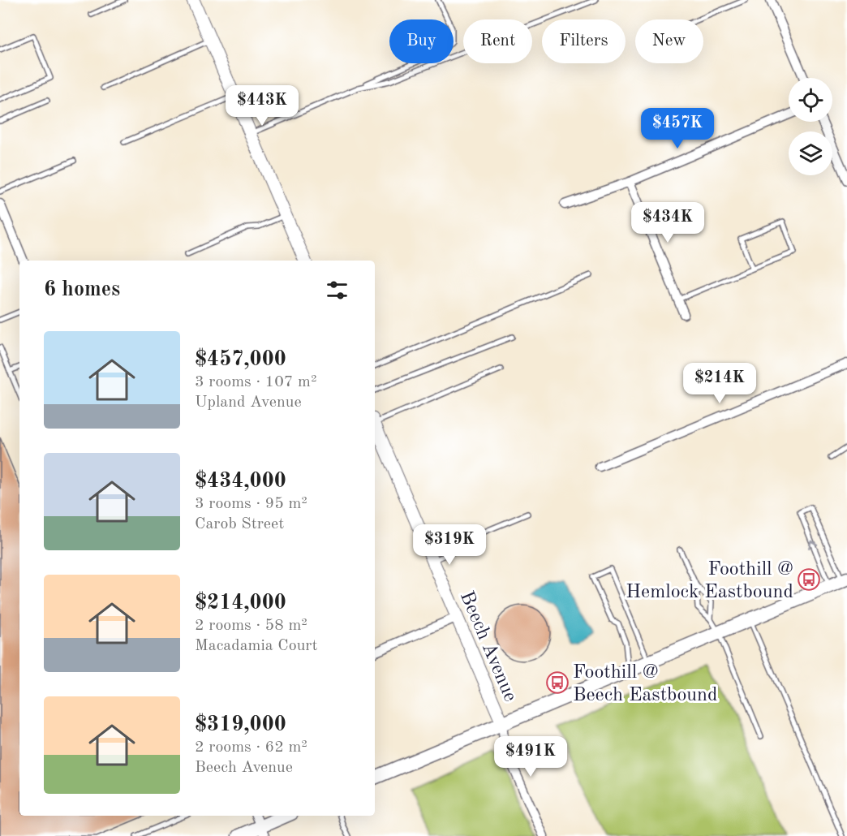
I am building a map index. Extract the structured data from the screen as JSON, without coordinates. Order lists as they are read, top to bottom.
{
  "streets": {
    "main road": ["Beech Avenue"]
  },
  "places": {
    "bus stop": ["Foothill @ Hemlock Eastbound", "Foothill @ Beech Eastbound"]
  },
  "page": {
    "chip": [
      "Buy",
      "Rent",
      "Filters",
      "New"
    ],
    "price": [
      "$443K",
      "$457K",
      "$434K",
      "$214K",
      "$319K",
      "$491K"
    ],
    "heading": "6 homes",
    "list": [
      {
        "name": "$457,000",
        "note": "3 rooms · 107 m² · Upland Avenue"
      },
      {
        "name": "$434,000",
        "note": "3 rooms · 95 m² · Carob Street"
      },
      {
        "name": "$214,000",
        "note": "2 rooms · 58 m² · Macadamia Court"
      },
      {
        "name": "$319,000",
        "note": "2 rooms · 62 m² · Beech Avenue"
      }
    ]
  }
}
